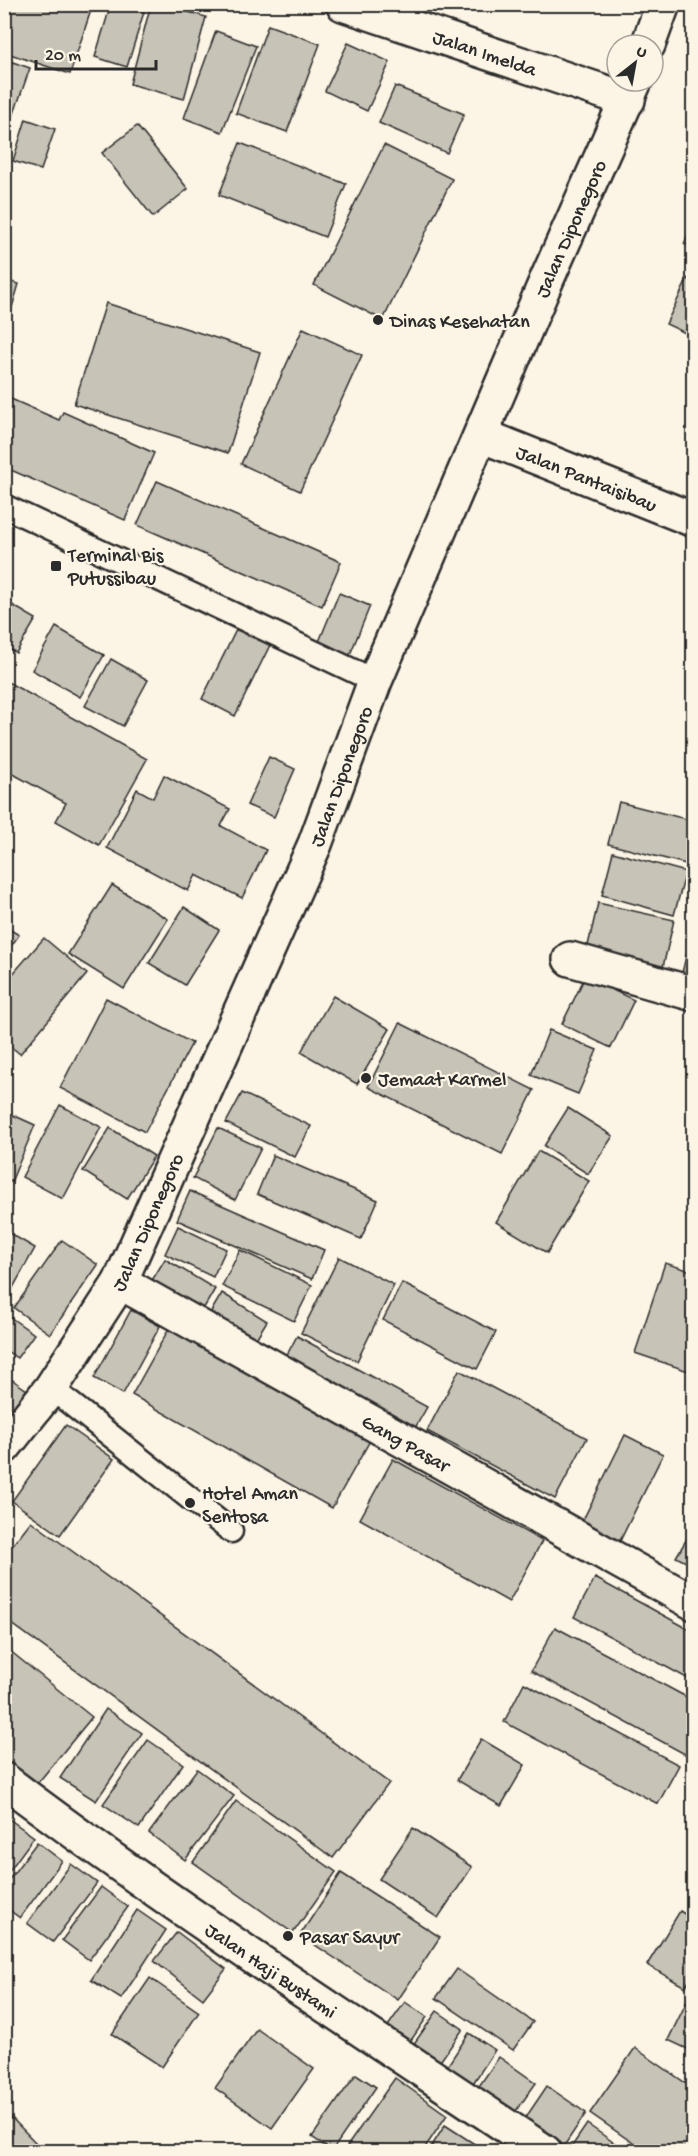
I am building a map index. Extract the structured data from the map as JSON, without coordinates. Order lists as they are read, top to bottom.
{
  "streets": {
    "street": [
      "Jalan Imelda",
      "Jalan Diponegoro",
      "Jalan Pantaisibau",
      "Gang Pasar",
      "Jalan Haji Bustami"
    ]
  },
  "crossings": [
    ["Jalan Diponegoro", "Jalan Pantaisibau"],
    ["Jalan Diponegoro", "Gang Pasar"]
  ],
  "places": {
    "other": [
      "Dinas Kesehatan",
      "Jemaat Karmel",
      "Hotel Aman Sentosa",
      "Pasar Sayur"
    ],
    "transit": ["Terminal Bis Putussibau"]
  },
  "scale_bar": "20 m",
  "north": "top right"
}
